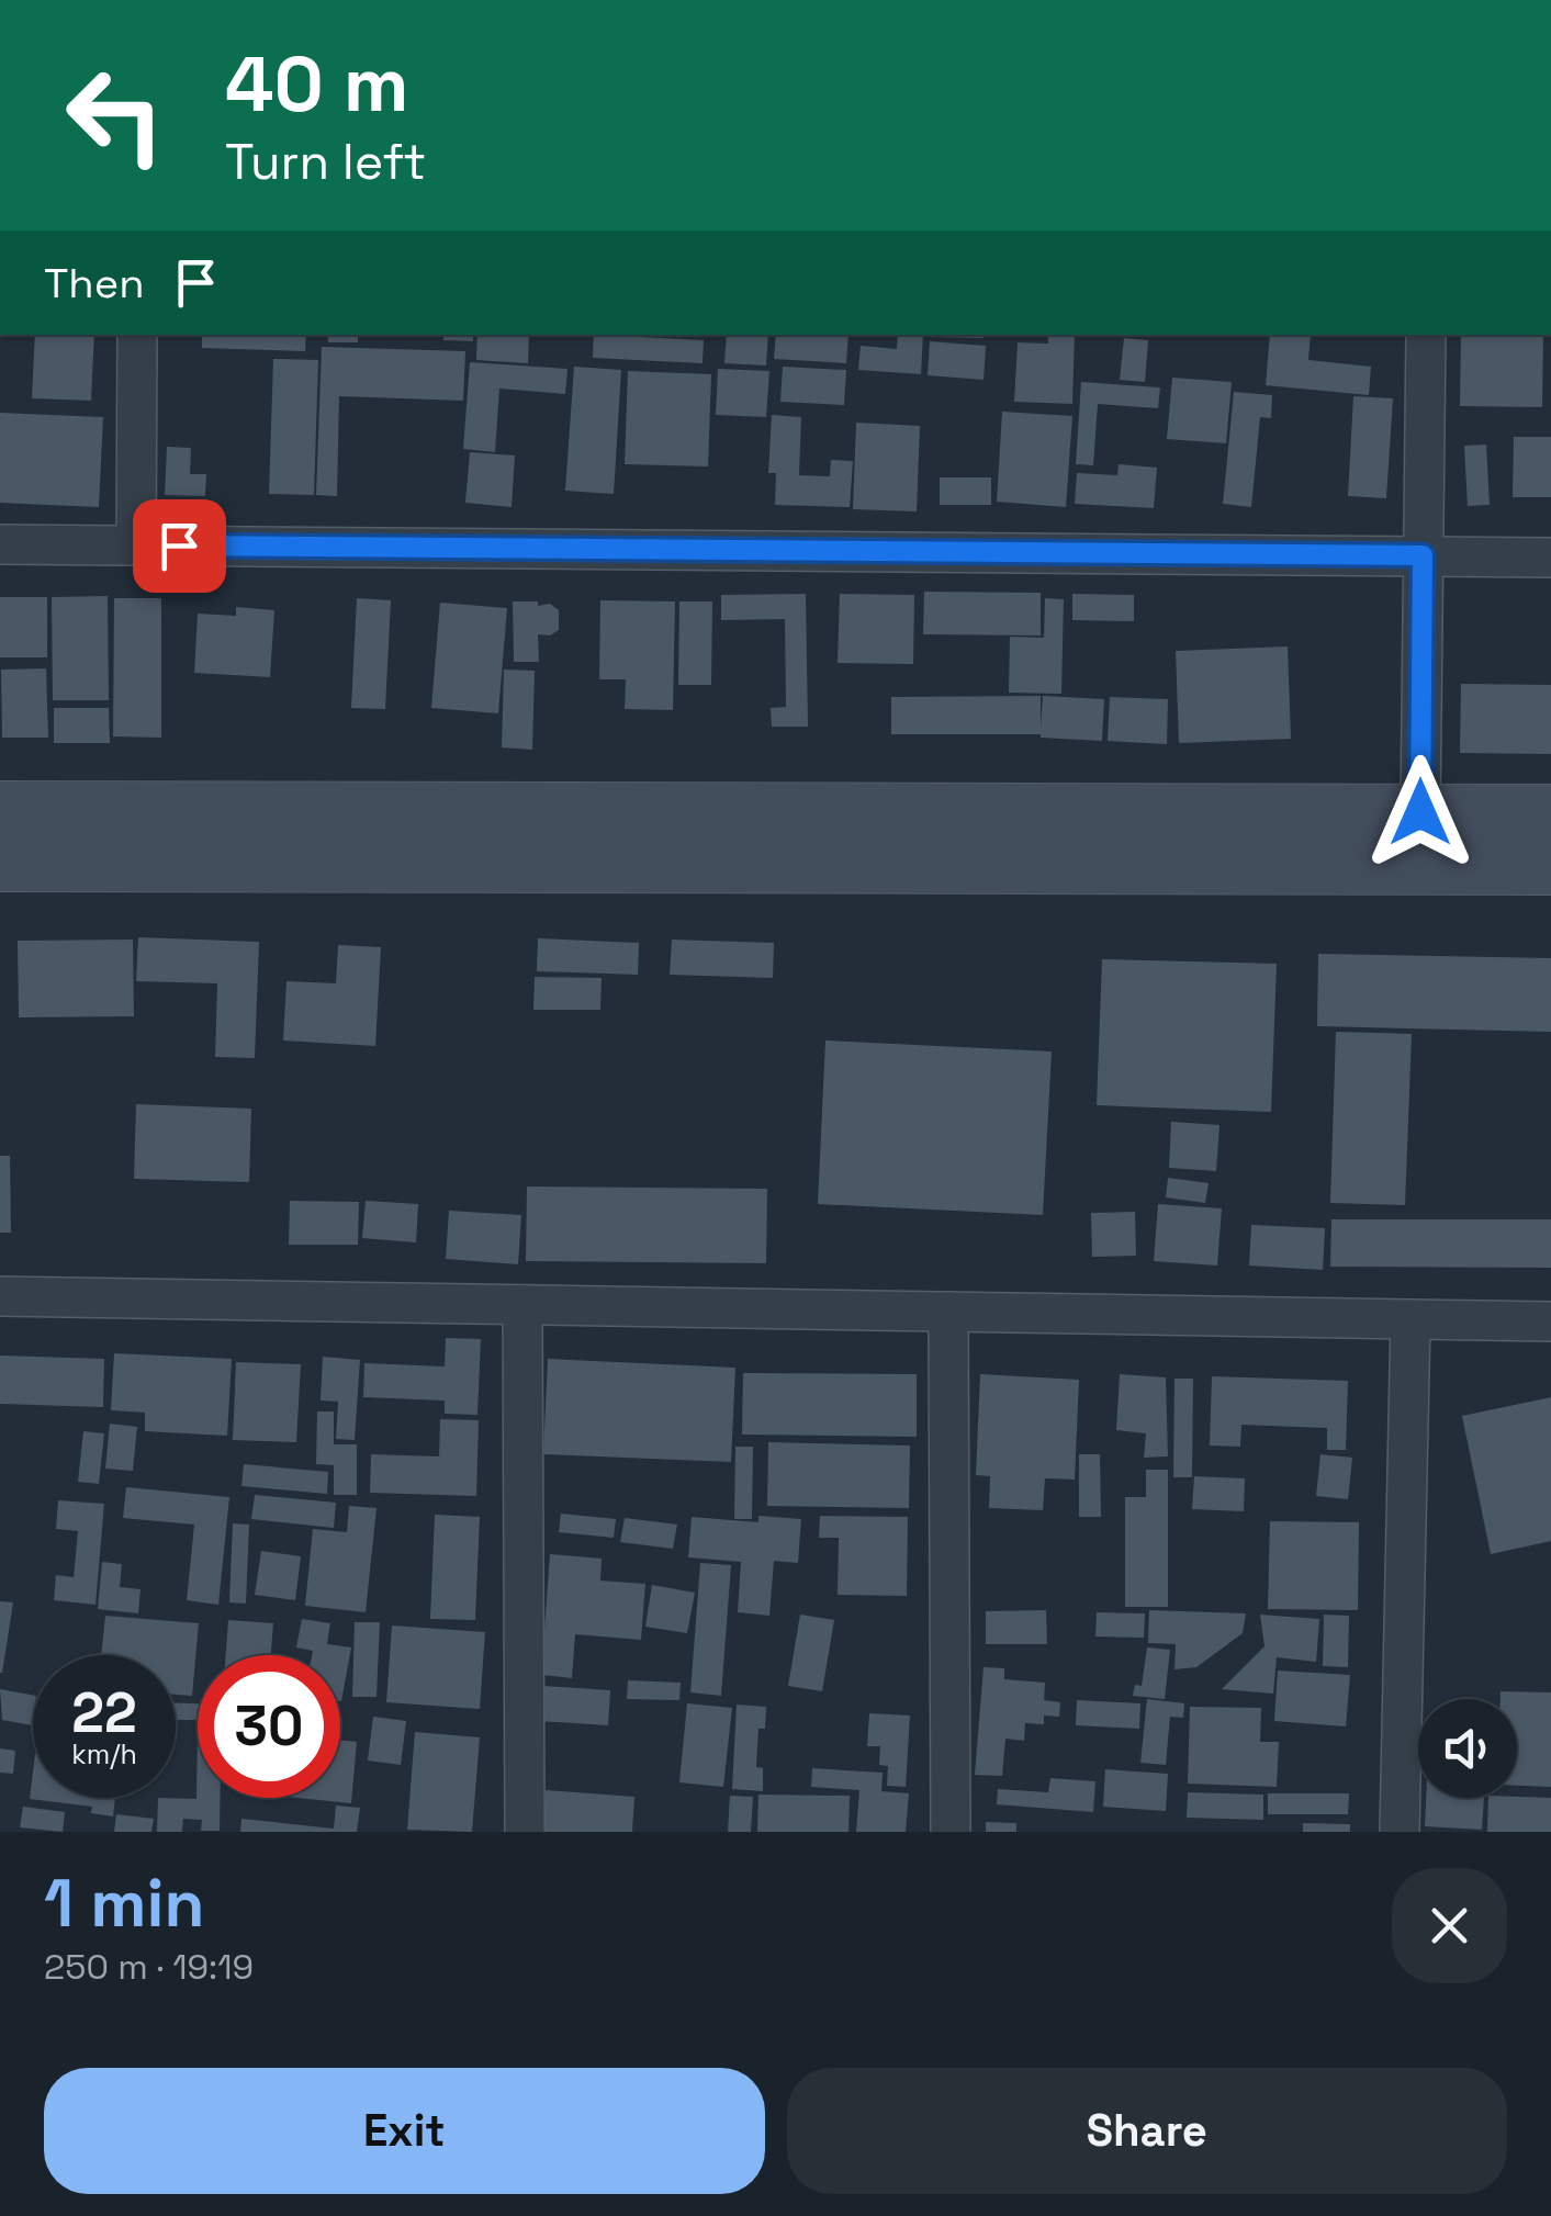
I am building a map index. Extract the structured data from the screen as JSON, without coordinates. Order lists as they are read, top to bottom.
{
  "page": {
    "turn": ["40 m", "Turn left"],
    "then": "Then",
    "speed": "22 km/h",
    "limit": "30",
    "heading": ["1 min", "250 m · 19:19"],
    "buttons": ["Exit", "Share"]
  }
}
